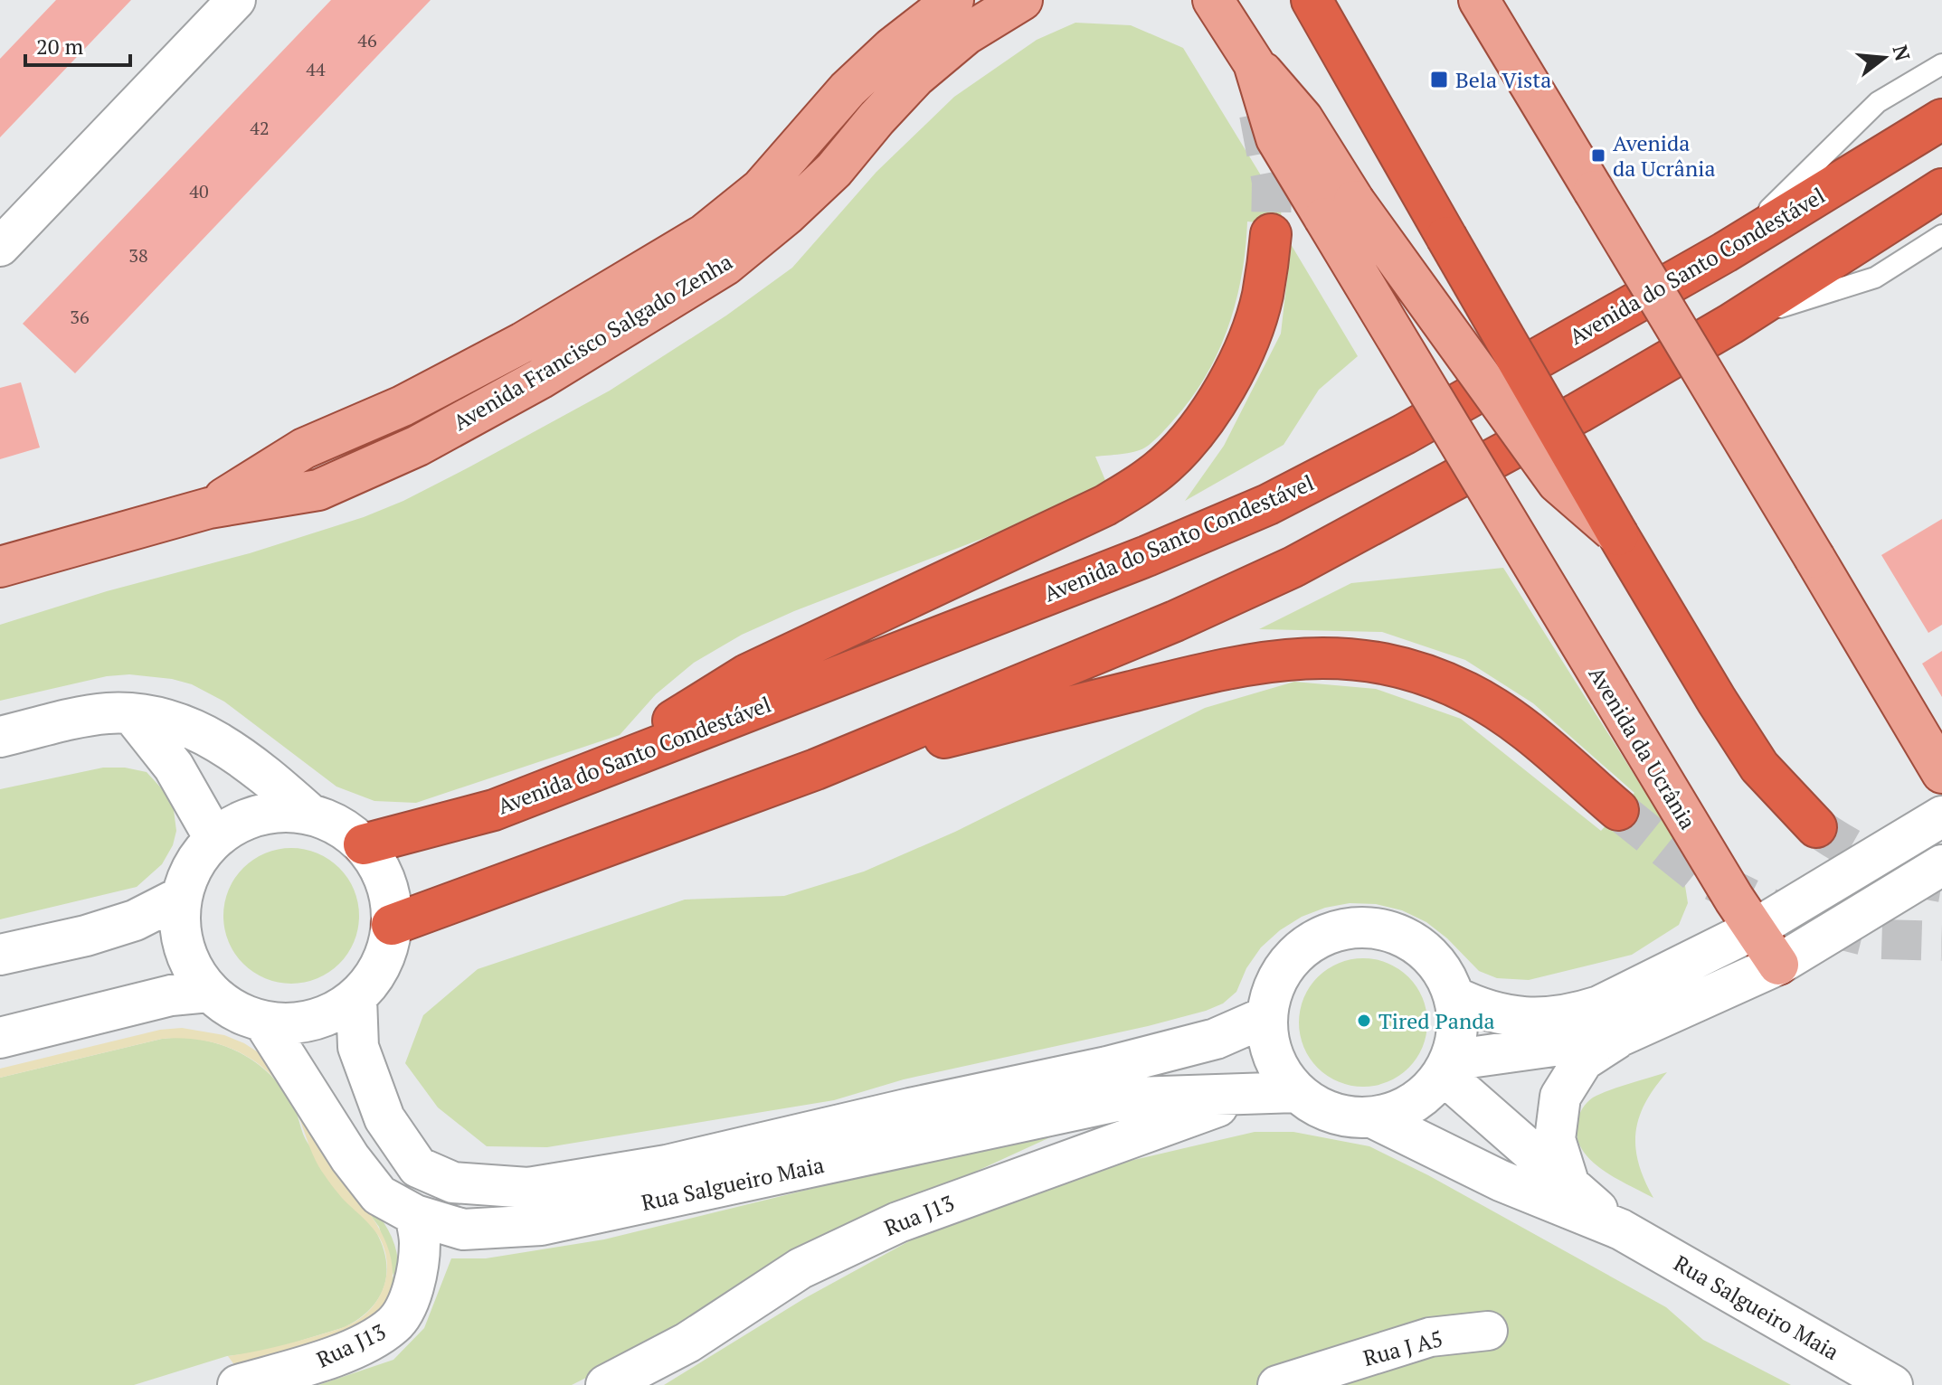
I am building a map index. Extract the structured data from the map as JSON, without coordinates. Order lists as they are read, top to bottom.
{
  "streets": {
    "highway": ["Avenida do Santo Condestável"],
    "main road": [
      "Avenida Francisco Salgado Zenha",
      "Avenida da Ucrânia",
      "Rua Salgueiro Maia",
      "Rua J13"
    ],
    "street": ["Rua J A5"]
  },
  "crossings": [
    ["Avenida do Santo Condestável", "Rua Salgueiro Maia"],
    ["Rua Salgueiro Maia", "Rua J13"]
  ],
  "places": {
    "transit": ["Bela Vista", "Avenida da Ucrânia"],
    "other": ["Tired Panda"]
  },
  "house_numbers": [
    "46",
    "44",
    "42",
    "40",
    "38",
    "36"
  ],
  "scale_bar": "20 m",
  "north": "right"
}
